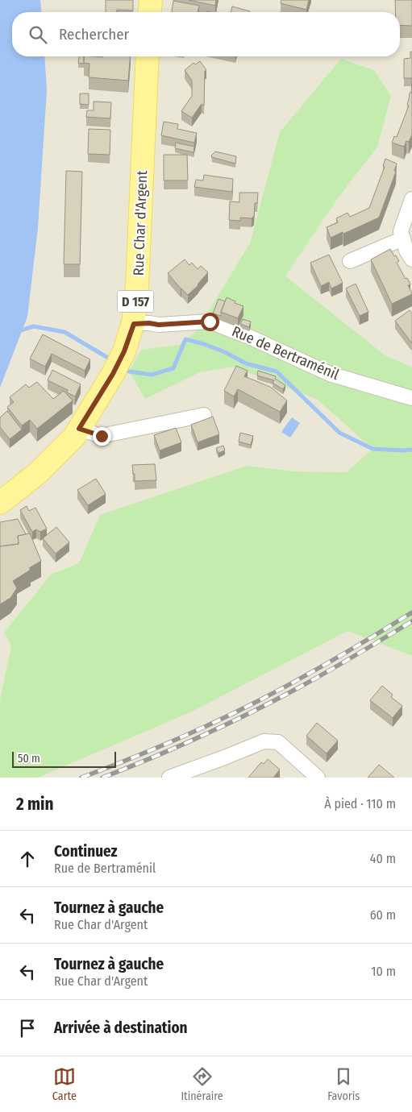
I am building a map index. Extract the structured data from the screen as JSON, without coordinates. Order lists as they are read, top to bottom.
{
  "streets": {
    "main road": ["Rue Char d'Argent", "D 157"],
    "street": ["Rue de Bertraménil"]
  },
  "crossings": [
    ["Rue Char d'Argent", "Rue de Bertraménil"]
  ],
  "scale_bar": "50 m",
  "page": {
    "search": "Rechercher",
    "scale": "50 m",
    "heading": ["2 min", "À pied · 110 m"],
    "list": [
      ["Continuez", "Rue de Bertraménil", "40 m"],
      ["Tournez à gauche", "Rue Char d'Argent", "60 m"],
      ["Tournez à gauche", "Rue Char d'Argent", "10 m"],
      "Arrivée à destination"
    ],
    "nav": ["Carte", "Itinéraire", "Favoris"]
  }
}
